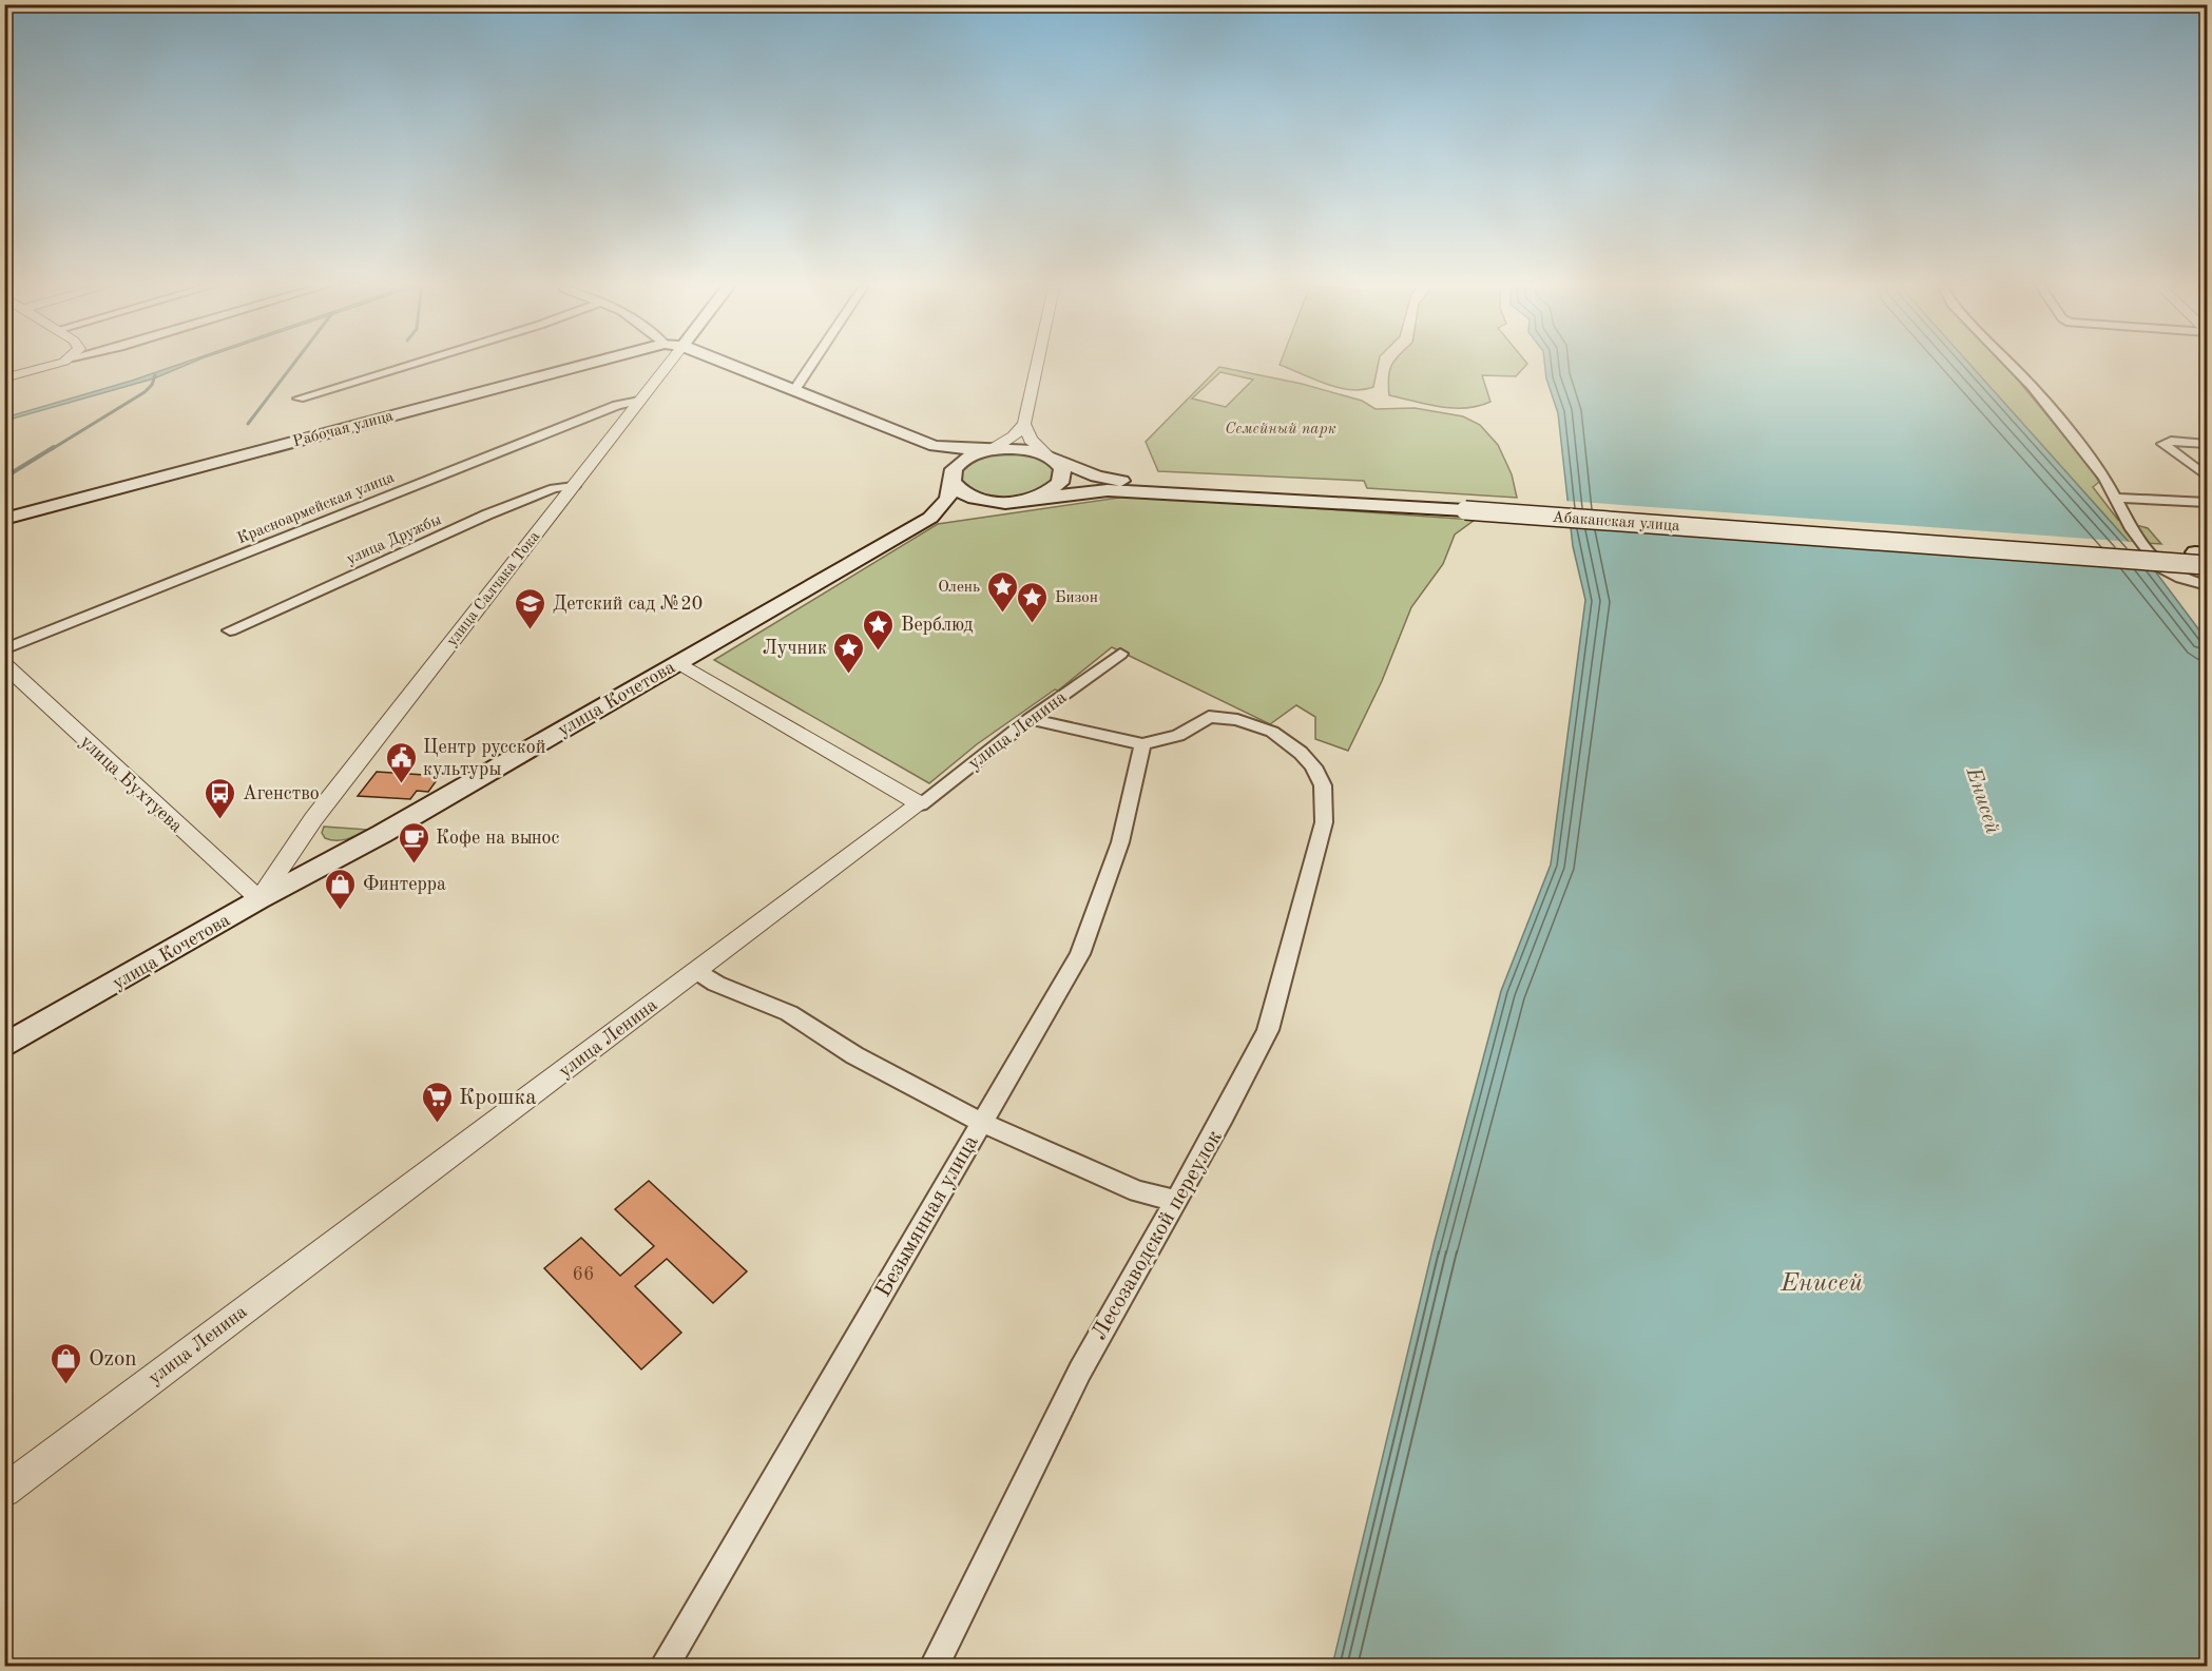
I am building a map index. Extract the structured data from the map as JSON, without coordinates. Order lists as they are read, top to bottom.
{
  "streets": {
    "main road": ["Рабочая улица", "Абаканская улица", "улица Кочетова"],
    "street": [
      "Красноармейская улица",
      "улица Дружбы",
      "улица Салчака Тока",
      "улица Ленина",
      "улица Бухтуева",
      "Безымянная улица",
      "Лесозаводской переулок"
    ]
  },
  "crossings": [
    ["Красноармейская улица", "улица Салчака Тока"],
    ["Абаканская улица", "улица Кочетова"],
    ["улица Дружбы", "улица Салчака Тока"],
    ["улица Салчака Тока", "улица Кочетова"],
    ["улица Салчака Тока", "улица Бухтуева"],
    ["улица Кочетова", "улица Бухтуева"],
    ["Безымянная улица", "Лесозаводской переулок"]
  ],
  "water": ["Енисей"],
  "parks": ["Семейный парк"],
  "places": {
    "place": [
      "Олень",
      "Бизон",
      "Верблюд",
      "Лучник"
    ],
    "school or university": ["Детский сад №20"],
    "public building": ["Центр русской культуры"],
    "bus stop": ["Агенство"],
    "cafe": ["Кофе на вынос"],
    "shop": ["Финтерра", "Ozon"],
    "supermarket": ["Крошка"]
  },
  "house_numbers": ["66"]
}
